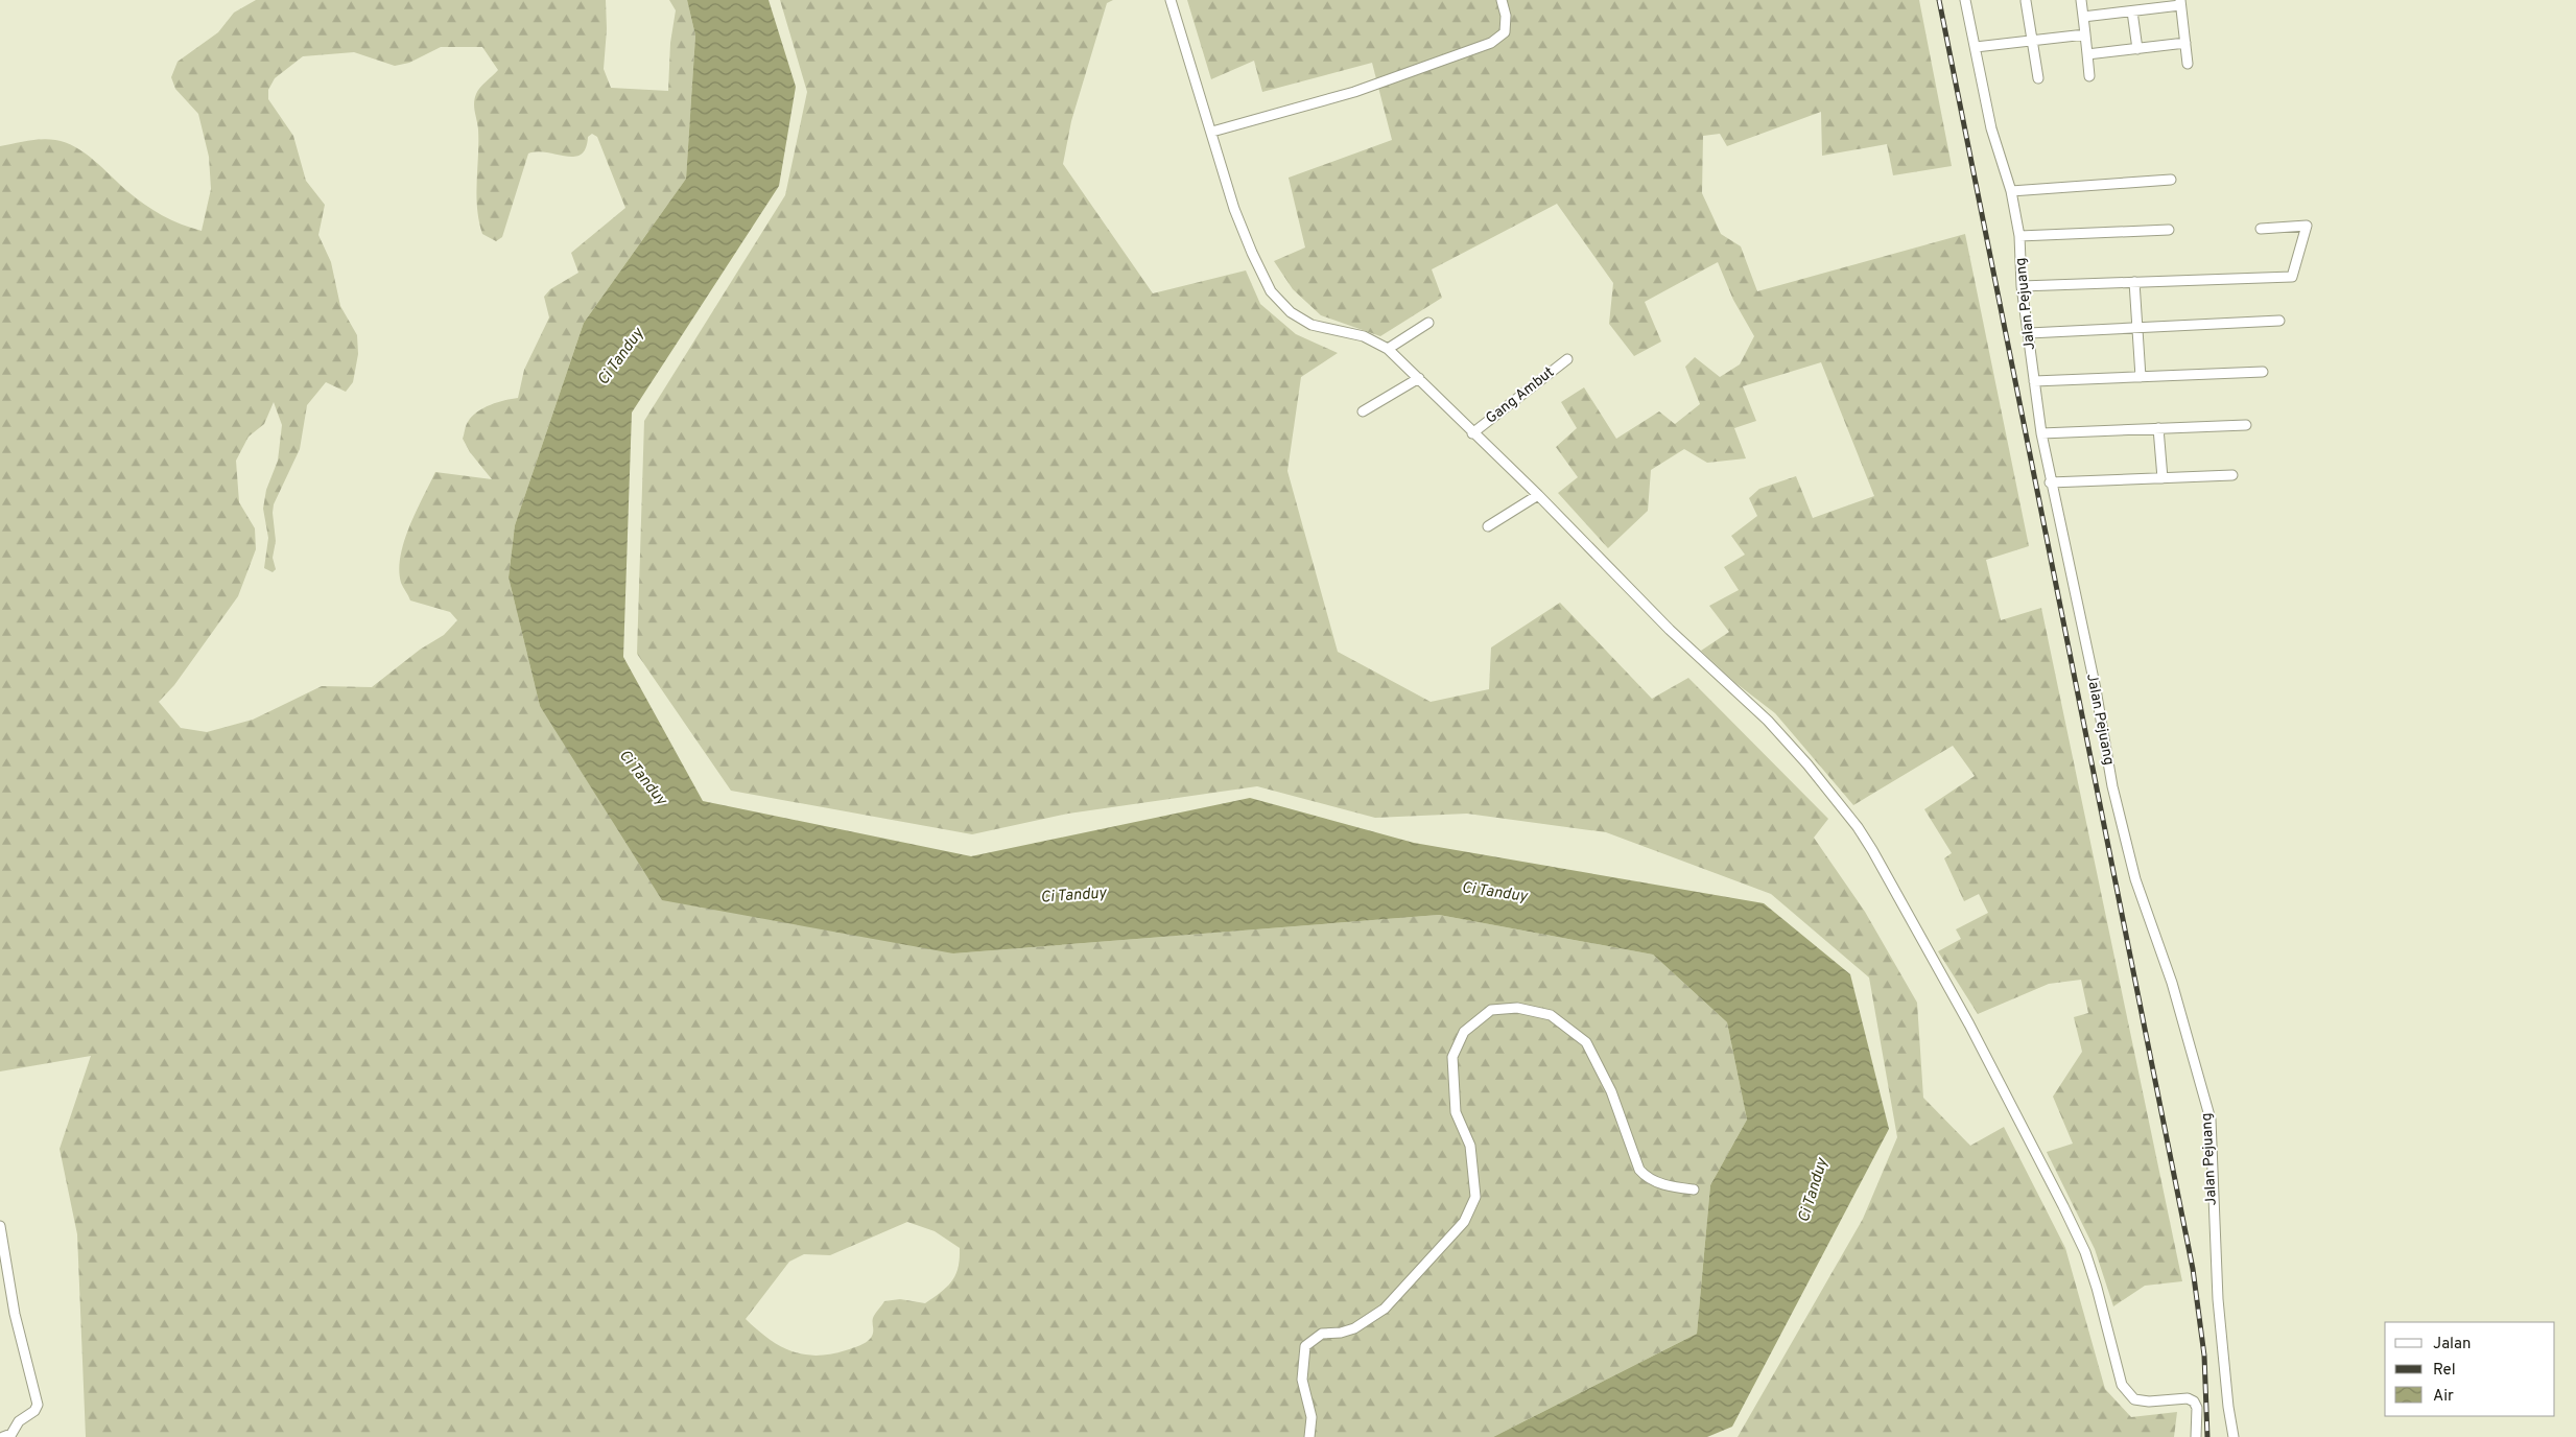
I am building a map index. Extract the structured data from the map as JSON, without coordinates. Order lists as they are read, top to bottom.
{
  "streets": {
    "street": ["Jalan Pejuang", "Gang Ambut"]
  },
  "water": ["Ci Tanduy"],
  "legend": ["Jalan", "Rel", "Air"]
}
